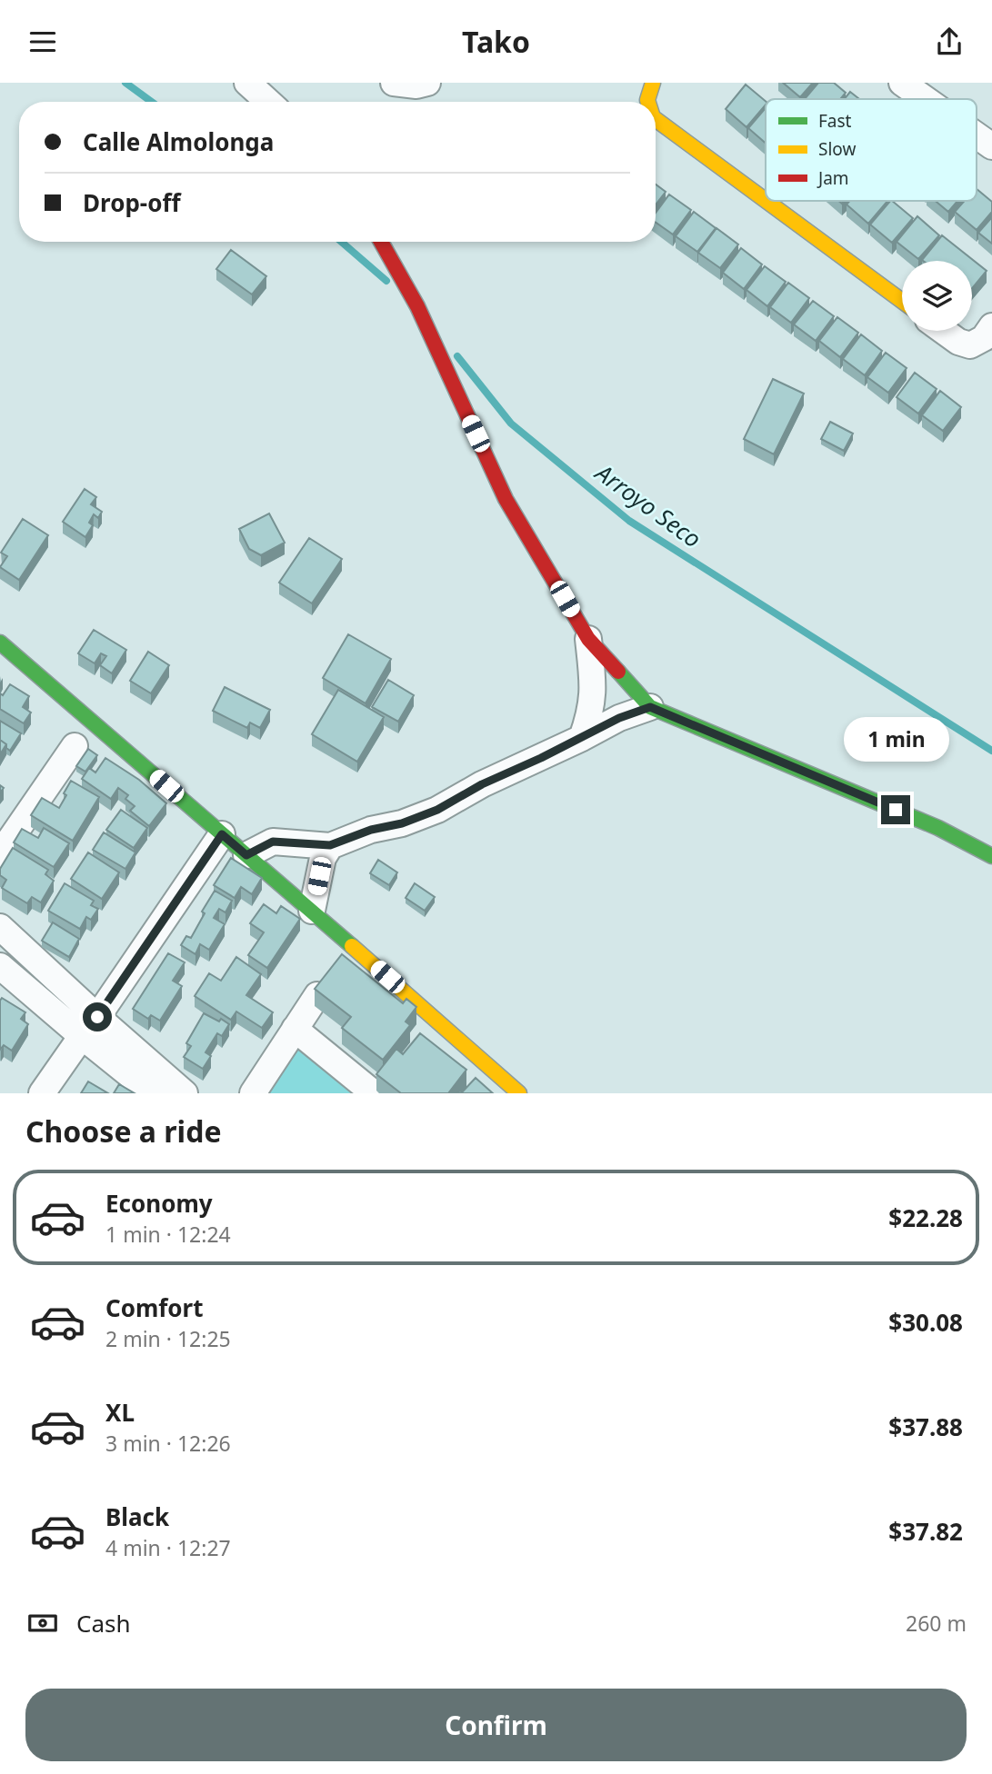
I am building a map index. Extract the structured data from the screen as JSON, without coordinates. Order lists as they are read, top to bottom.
{
  "water": ["Arroyo Seco"],
  "legend": ["Fast", "Slow", "Jam"],
  "page": {
    "header": "Tako",
    "banner": ["Calle Almolonga", "Drop-off"],
    "bubble": "1 min",
    "heading": "Choose a ride",
    "list": [
      {
        "name": "Economy",
        "note": "1 min · 12:24",
        "value": "$22.28"
      },
      {
        "name": "Comfort",
        "note": "2 min · 12:25",
        "value": "$30.08"
      },
      {
        "name": "XL",
        "note": "3 min · 12:26",
        "value": "$37.88"
      },
      {
        "name": "Black",
        "note": "4 min · 12:27",
        "value": "$37.82"
      }
    ],
    "pay": ["Cash", "260 m"],
    "buttons": "Confirm"
  }
}
